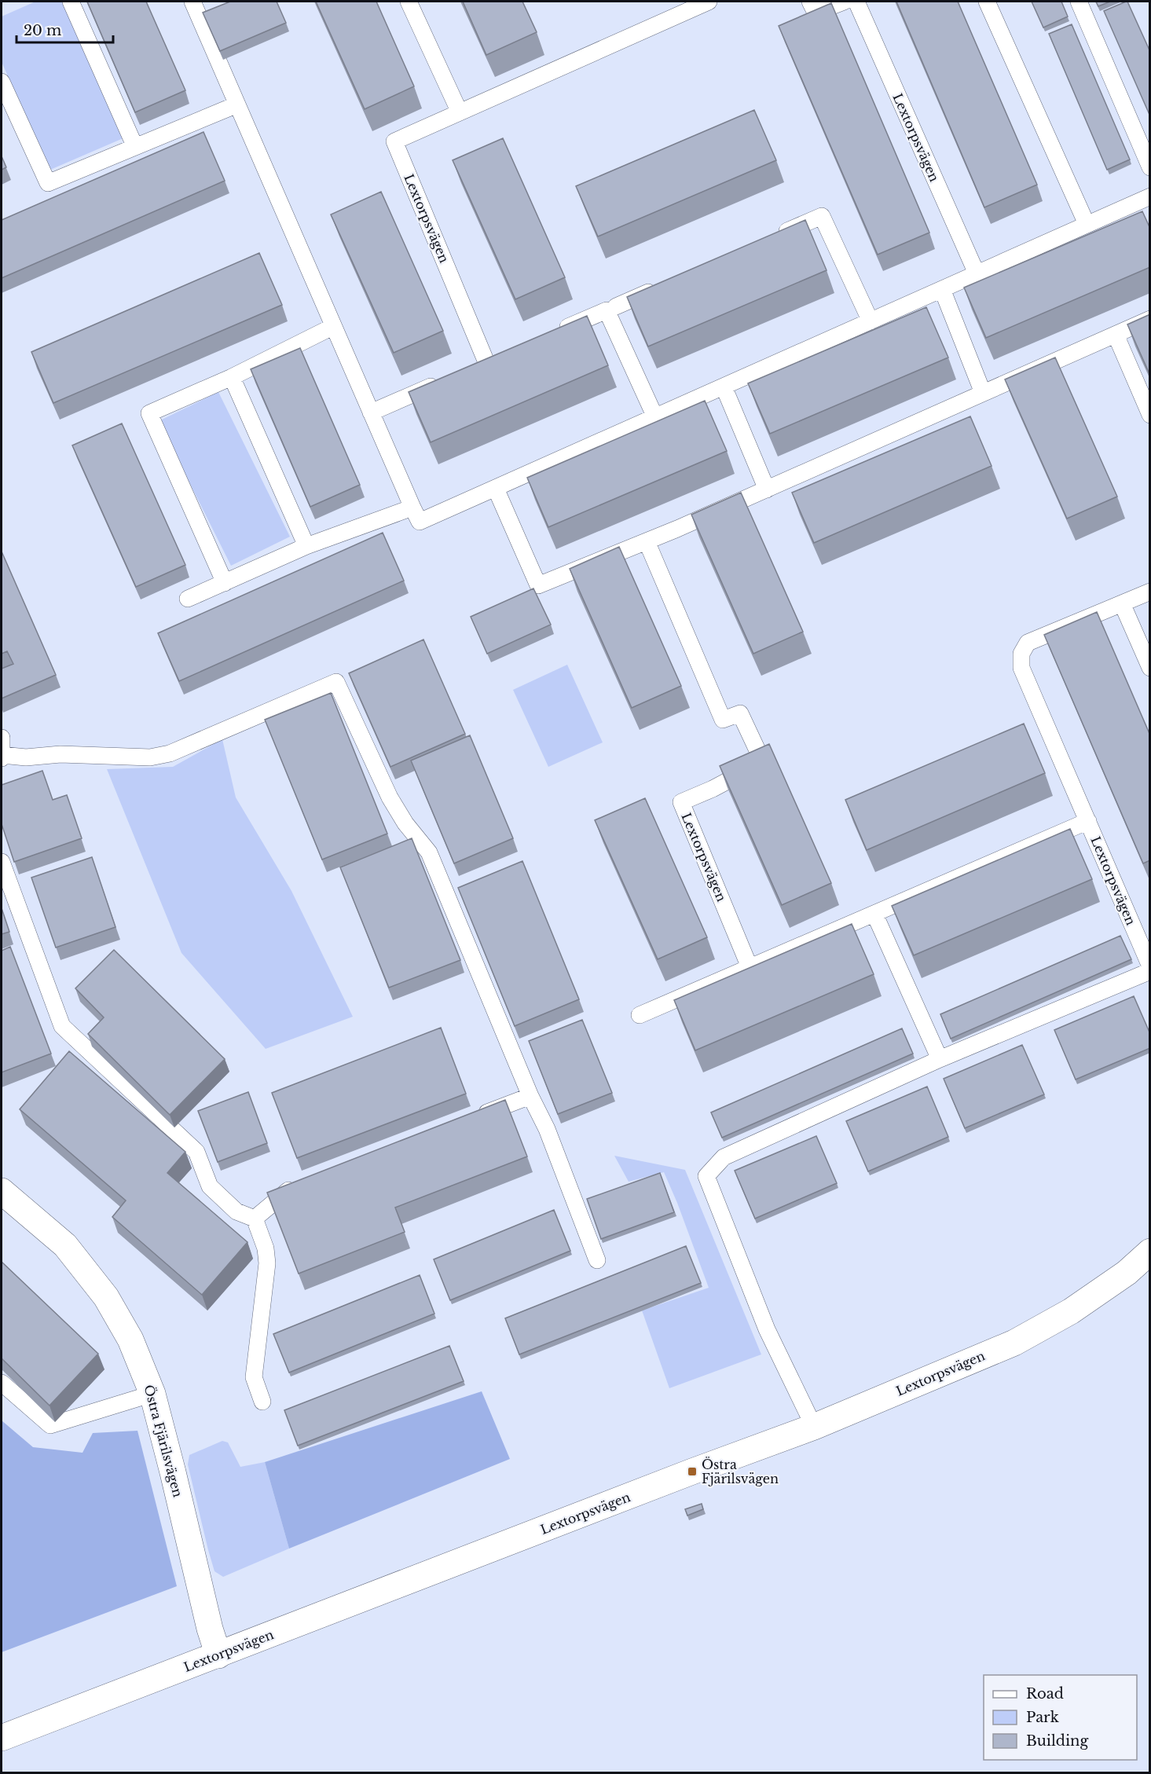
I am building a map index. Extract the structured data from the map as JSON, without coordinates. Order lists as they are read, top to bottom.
{
  "streets": {
    "street": ["Lextorpsvägen", "Östra Fjärilsvägen"]
  },
  "crossings": [
    ["Lextorpsvägen", "Östra Fjärilsvägen"]
  ],
  "places": {
    "transit": ["Östra Fjärilsvägen"]
  },
  "legend": ["Road", "Park", "Building"],
  "scale_bar": "20 m"
}
